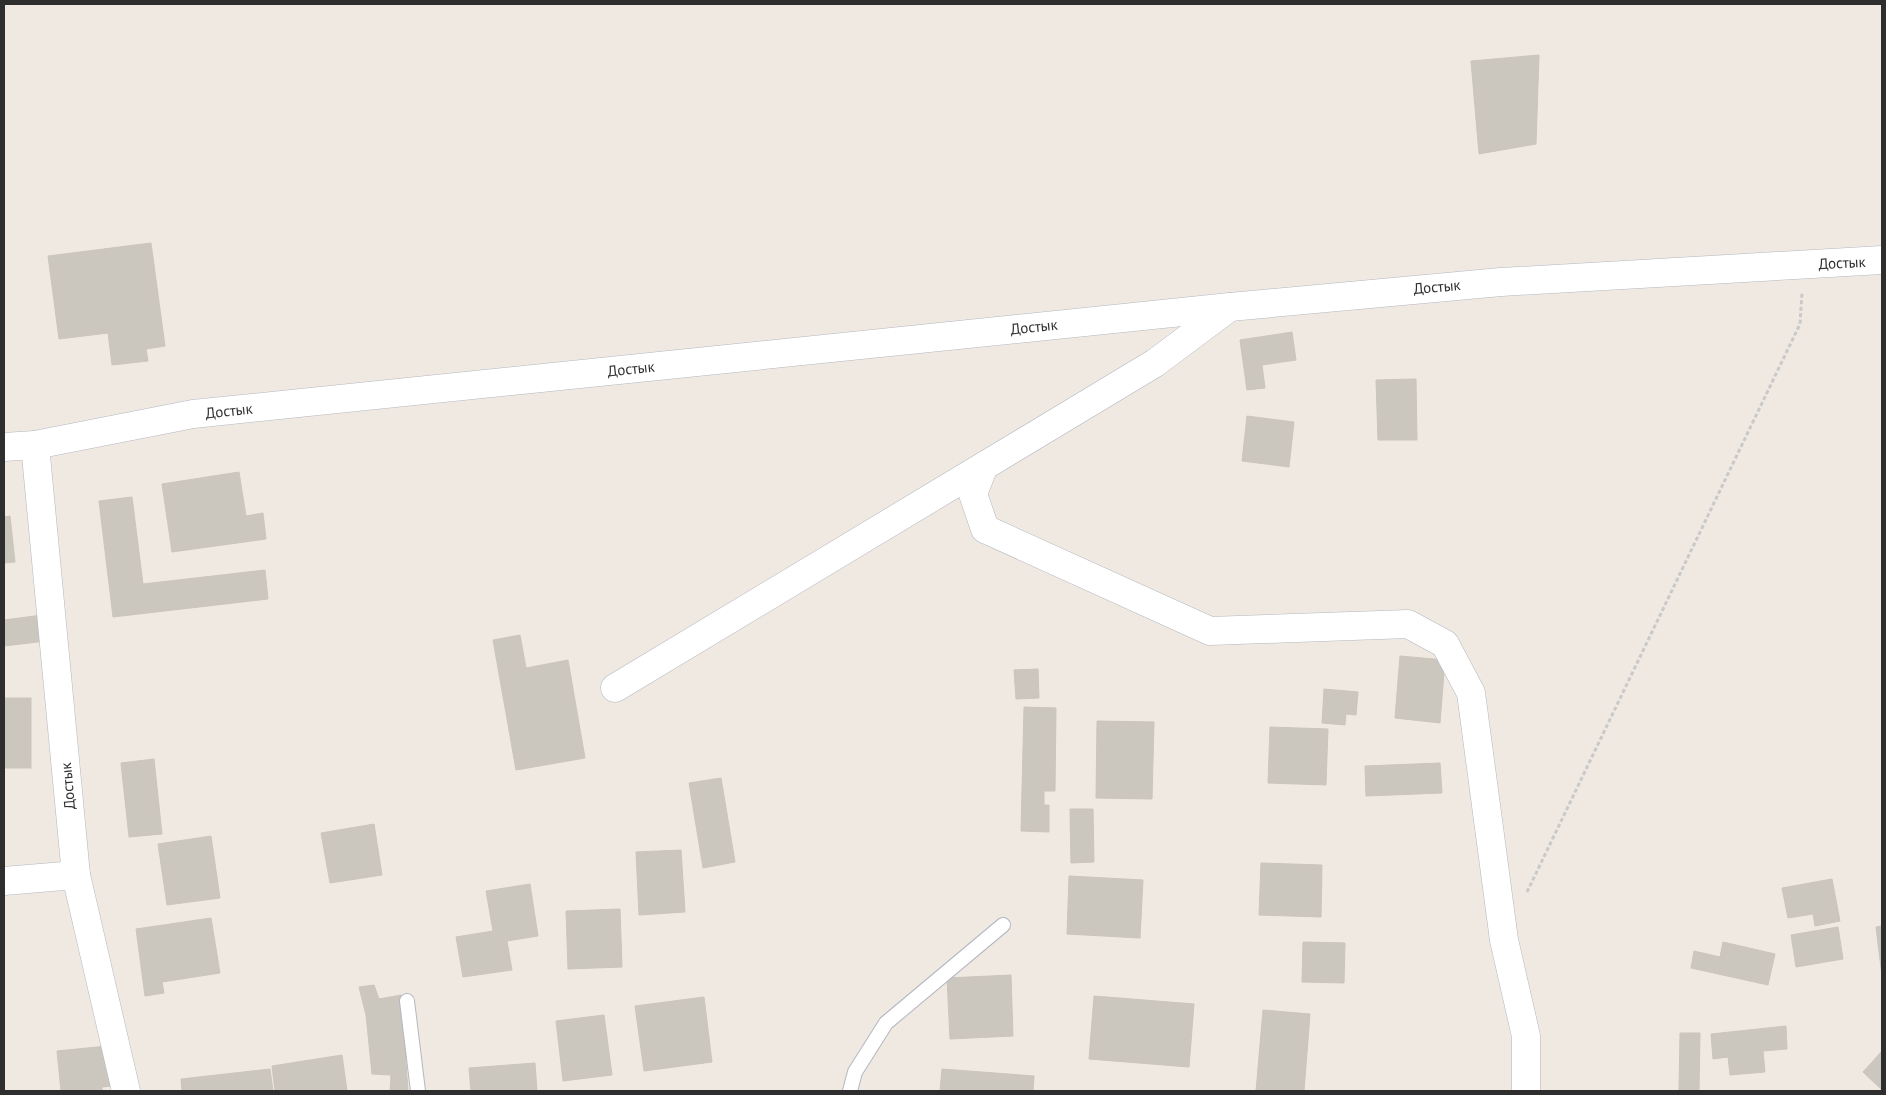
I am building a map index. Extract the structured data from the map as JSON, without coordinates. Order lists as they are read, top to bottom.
{
  "streets": {
    "street": ["Достык"]
  }
}
